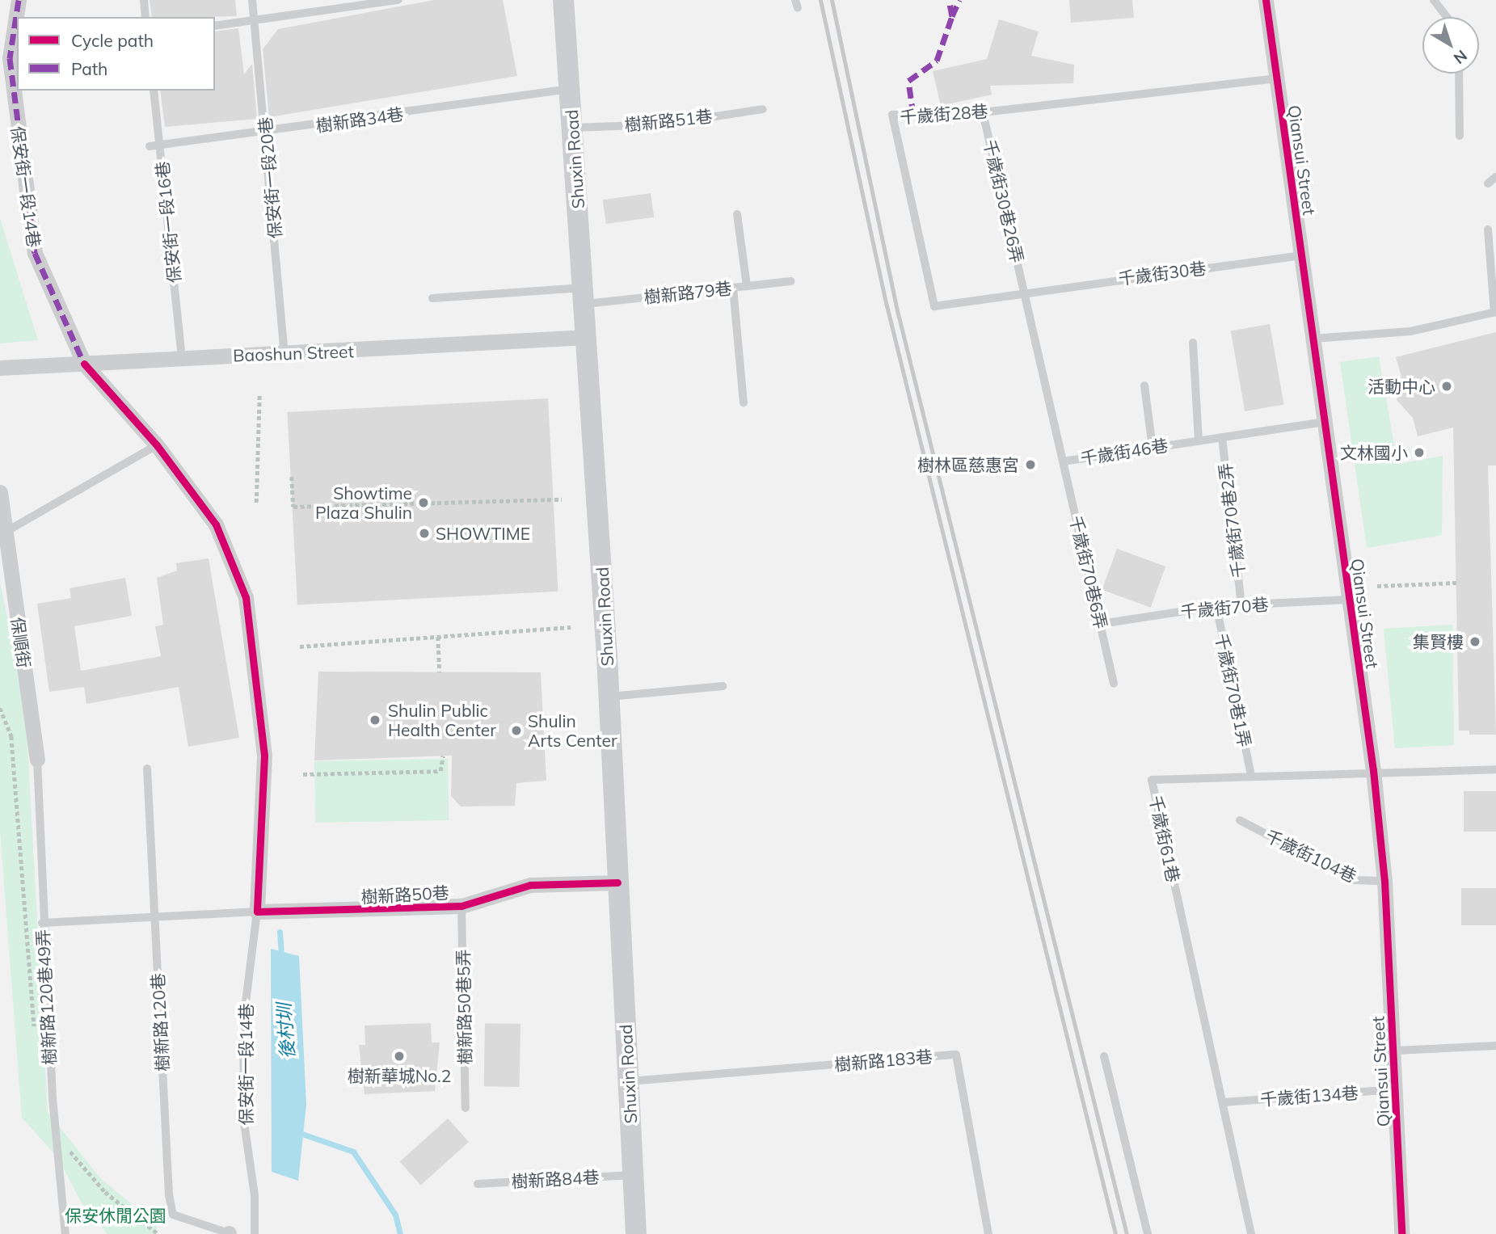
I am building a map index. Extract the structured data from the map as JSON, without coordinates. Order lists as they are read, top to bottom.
{
  "streets": {
    "main road": ["Shuxin Road"],
    "street": [
      "Qiansui Street",
      "保安街一段14巷",
      "Baoshun Street",
      "保順街",
      "樹新路50巷"
    ],
    "lane": [
      "千歲街28巷",
      "樹新路34巷",
      "樹新路51巷",
      "保安街一段20巷",
      "千歲街30巷26弄",
      "保安街一段16巷",
      "千歲街30巷",
      "樹新路79巷",
      "千歲街46巷",
      "千歲街70巷2弄",
      "千歲街70巷6弄",
      "千歲街70巷",
      "千歲街70巷1弄",
      "千歲街61巷",
      "千歲街104巷",
      "樹新路120巷49弄",
      "樹新路50巷5弄",
      "樹新路120巷",
      "樹新路183巷",
      "千歲街134巷",
      "樹新路84巷"
    ]
  },
  "crossings": [
    ["千歲街28巷", "Qiansui Street"],
    ["千歲街28巷", "千歲街30巷26弄"],
    ["千歲街28巷", "千歲街30巷"],
    ["千歲街28巷", "千歲街46巷"],
    ["樹新路34巷", "Shuxin Road"],
    ["樹新路34巷", "保安街一段20巷"],
    ["樹新路34巷", "保安街一段16巷"],
    ["樹新路51巷", "Shuxin Road"],
    ["Shuxin Road", "樹新路79巷"],
    ["Shuxin Road", "Baoshun Street"],
    ["Shuxin Road", "樹新路50巷"],
    ["Shuxin Road", "樹新路183巷"],
    ["Shuxin Road", "樹新路84巷"],
    ["Qiansui Street", "千歲街30巷"],
    ["Qiansui Street", "千歲街46巷"],
    ["Qiansui Street", "千歲街70巷"],
    ["Qiansui Street", "千歲街61巷"],
    ["Qiansui Street", "千歲街104巷"],
    ["Qiansui Street", "千歲街134巷"],
    ["保安街一段20巷", "Baoshun Street"],
    ["保安街一段14巷", "Baoshun Street"],
    ["保安街一段14巷", "樹新路50巷"],
    ["千歲街30巷26弄", "千歲街30巷"],
    ["千歲街30巷26弄", "千歲街46巷"],
    ["保安街一段16巷", "Baoshun Street"],
    ["千歲街30巷", "千歲街46巷"],
    ["千歲街46巷", "千歲街70巷2弄"],
    ["千歲街46巷", "千歲街70巷6弄"],
    ["千歲街70巷2弄", "千歲街70巷"],
    ["千歲街70巷6弄", "千歲街70巷"],
    ["千歲街70巷", "千歲街70巷1弄"],
    ["保順街", "樹新路120巷49弄"],
    ["千歲街70巷1弄", "千歲街61巷"],
    ["千歲街61巷", "千歲街134巷"],
    ["樹新路50巷", "樹新路50巷5弄"]
  ],
  "water": ["後村圳"],
  "parks": ["保安休閒公園"],
  "places": [
    "活動中心",
    "文林國小",
    "樹林區慈惠宮",
    "Showtime Plaza Shulin",
    "SHOWTIME",
    "集賢樓",
    "Shulin Public Health Center",
    "Shulin Arts Center",
    "樹新華城No.2"
  ],
  "legend": ["Cycle path", "Path"],
  "north": "bottom right"
}
